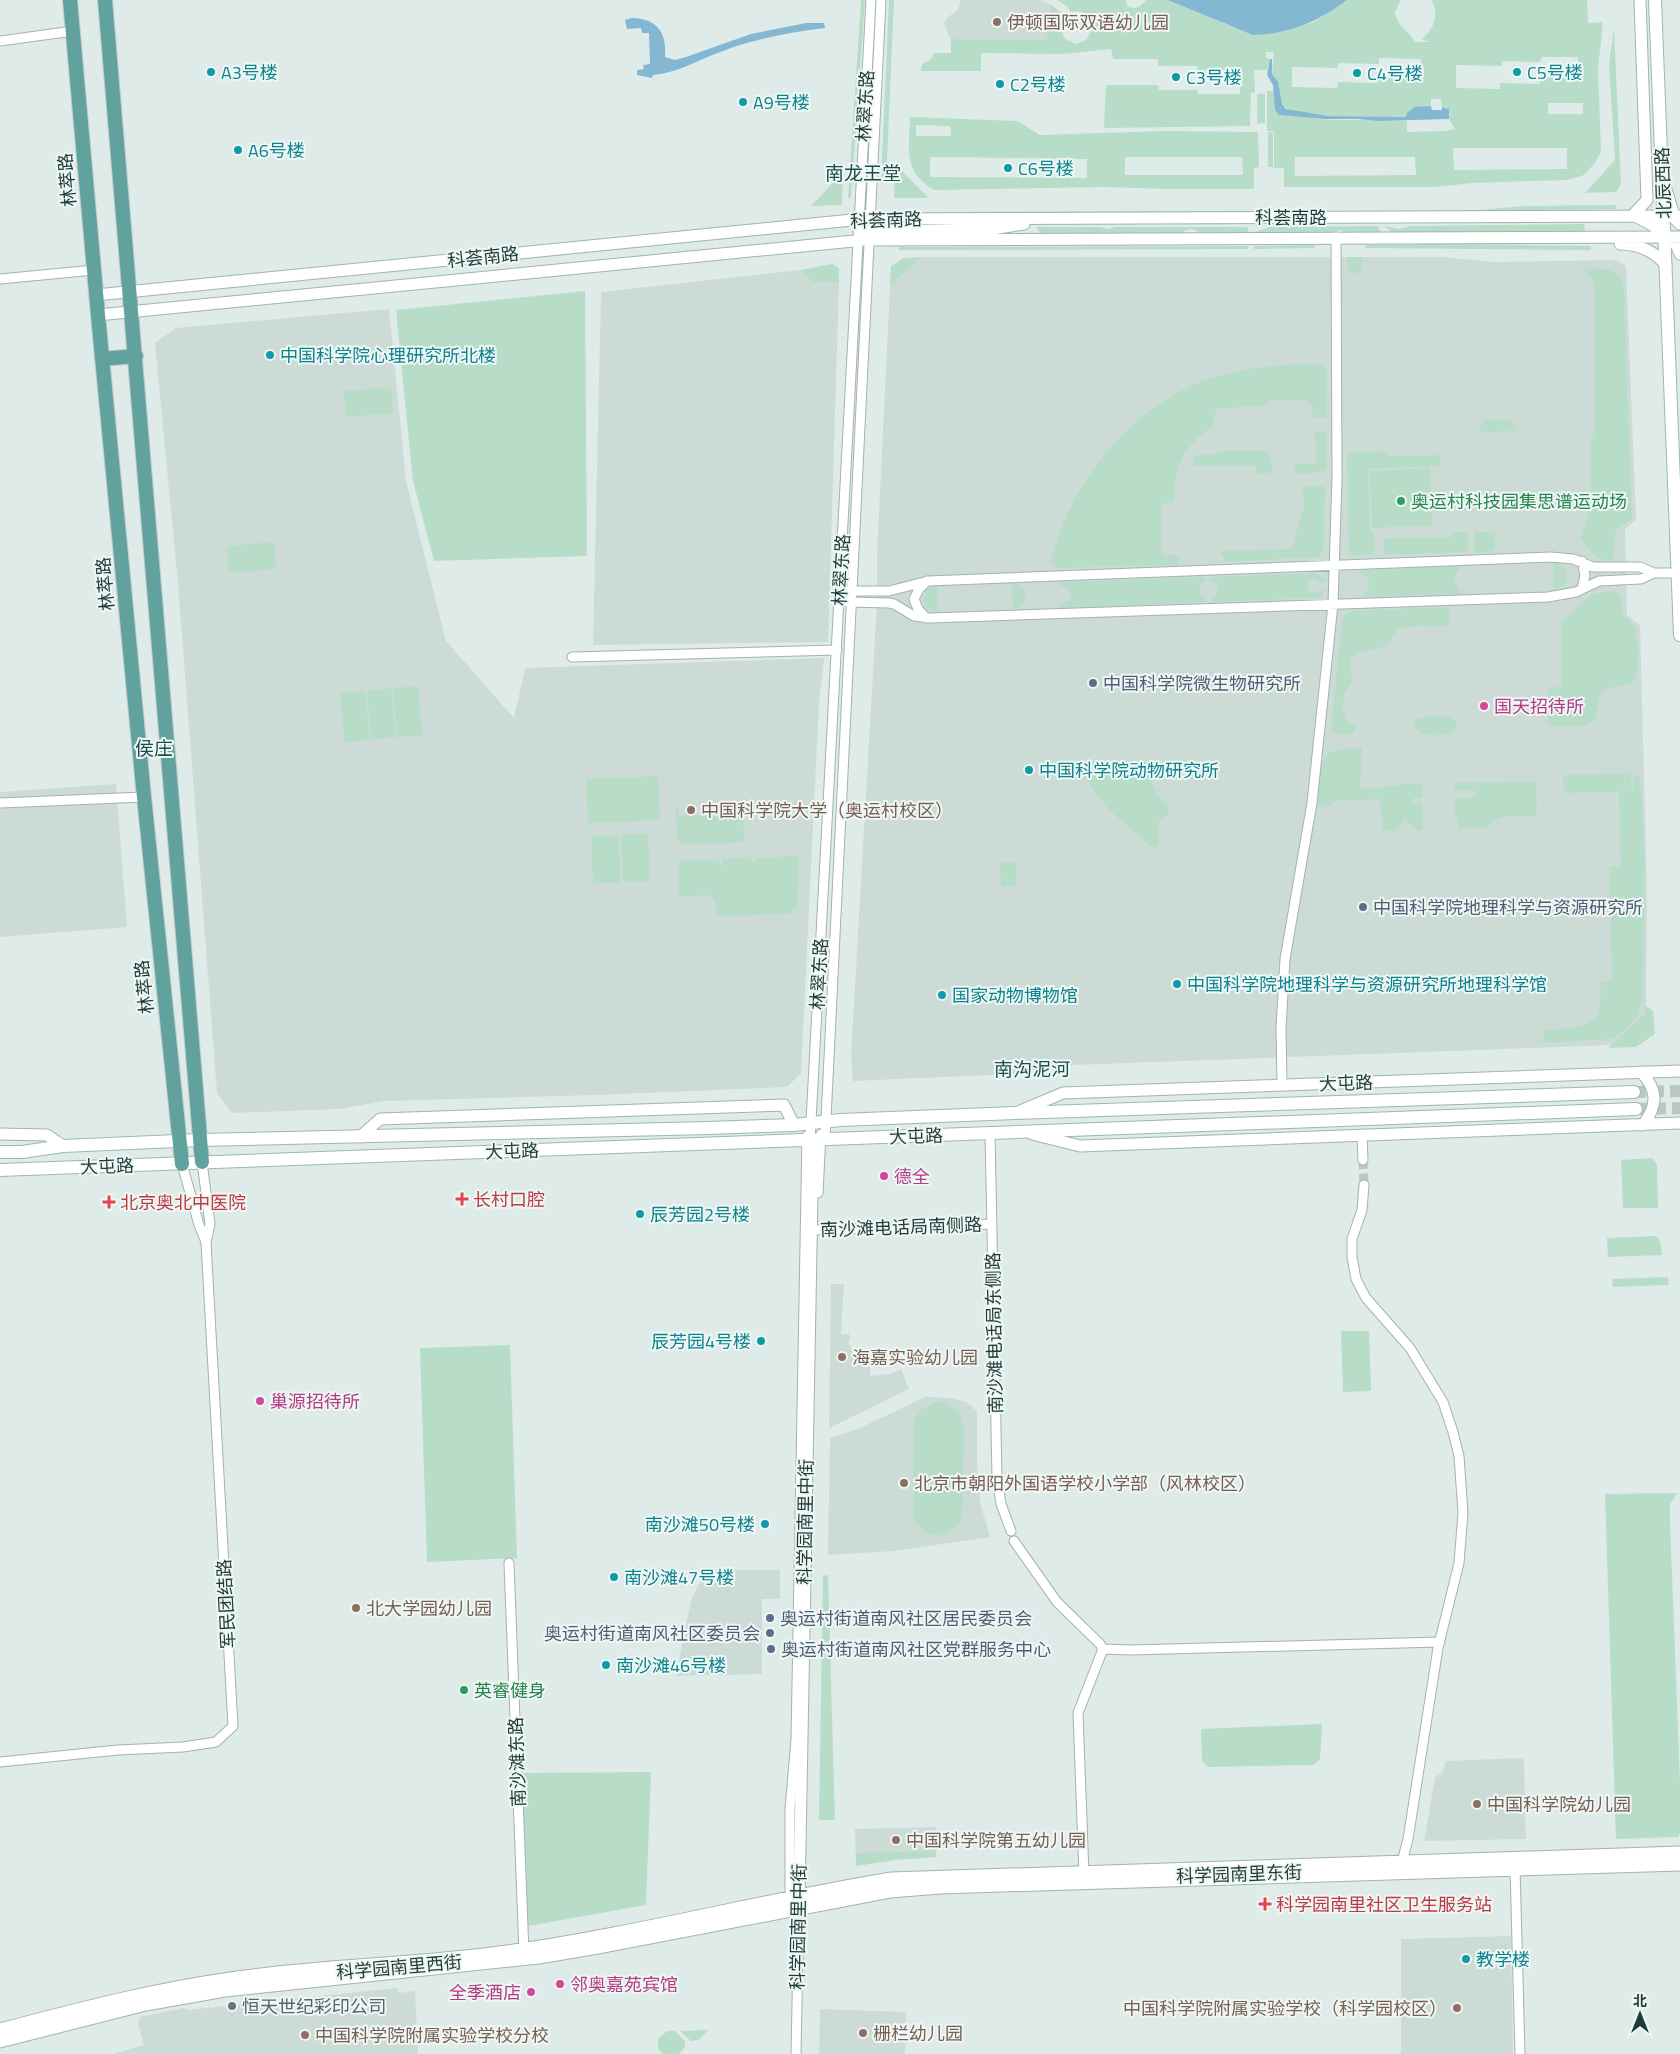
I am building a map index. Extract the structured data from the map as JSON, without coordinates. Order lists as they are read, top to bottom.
{
  "streets": {
    "main road": ["林萃路", "北辰西路", "大屯路"],
    "street": [
      "林翠东路",
      "科荟南路",
      "南沙滩电话局南侧路",
      "南沙滩电话局东侧路",
      "科学园南里中街",
      "军民团结路",
      "南沙滩东路",
      "科学园南里东街",
      "科学园南里西街"
    ]
  },
  "crossings": [
    ["林翠东路", "科荟南路"],
    ["林翠东路", "大屯路"],
    ["林萃路", "科荟南路"],
    ["林萃路", "大屯路"],
    ["林萃路", "军民团结路"],
    ["北辰西路", "科荟南路"],
    ["大屯路", "南沙滩电话局东侧路"],
    ["大屯路", "科学园南里中街"],
    ["大屯路", "军民团结路"],
    ["南沙滩电话局南侧路", "南沙滩电话局东侧路"],
    ["南沙滩电话局南侧路", "科学园南里中街"],
    ["科学园南里中街", "科学园南里东街"],
    ["科学园南里中街", "科学园南里西街"],
    ["南沙滩东路", "科学园南里西街"],
    ["科学园南里东街", "科学园南里西街"]
  ],
  "districts": ["南龙王堂", "侯庄", "南沟泥河"],
  "places": {
    "other": [
      "伊顿国际双语幼儿园",
      "A3号楼",
      "C5号楼",
      "C4号楼",
      "C3号楼",
      "C2号楼",
      "A9号楼",
      "A6号楼",
      "C6号楼",
      "中国科学院心理研究所北楼",
      "奥运村科技园集思谱运动场",
      "中国科学院微生物研究所",
      "国天招待所",
      "中国科学院动物研究所",
      "中国科学院大学（奥运村校区）",
      "中国科学院地理科学与资源研究所",
      "中国科学院地理科学与资源研究所地理科学馆",
      "国家动物博物馆",
      "德全",
      "辰芳园2号楼",
      "辰芳园4号楼",
      "海嘉实验幼儿园",
      "巢源招待所",
      "北京市朝阳外国语学校小学部（风林校区）",
      "南沙滩50号楼",
      "南沙滩47号楼",
      "北大学园幼儿园",
      "奥运村街道南风社区居民委员会",
      "奥运村街道南风社区委员会",
      "奥运村街道南风社区党群服务中心",
      "南沙滩46号楼",
      "英睿健身",
      "中国科学院幼儿园",
      "中国科学院第五幼儿园",
      "教学楼",
      "邻奥嘉苑宾馆",
      "全季酒店",
      "恒天世纪彩印公司",
      "中国科学院附属实验学校（科学园校区）",
      "栅栏幼儿园",
      "中国科学院附属实验学校分校"
    ],
    "health": ["长村口腔", "北京奥北中医院", "科学园南里社区卫生服务站"]
  },
  "north": "top"
}
